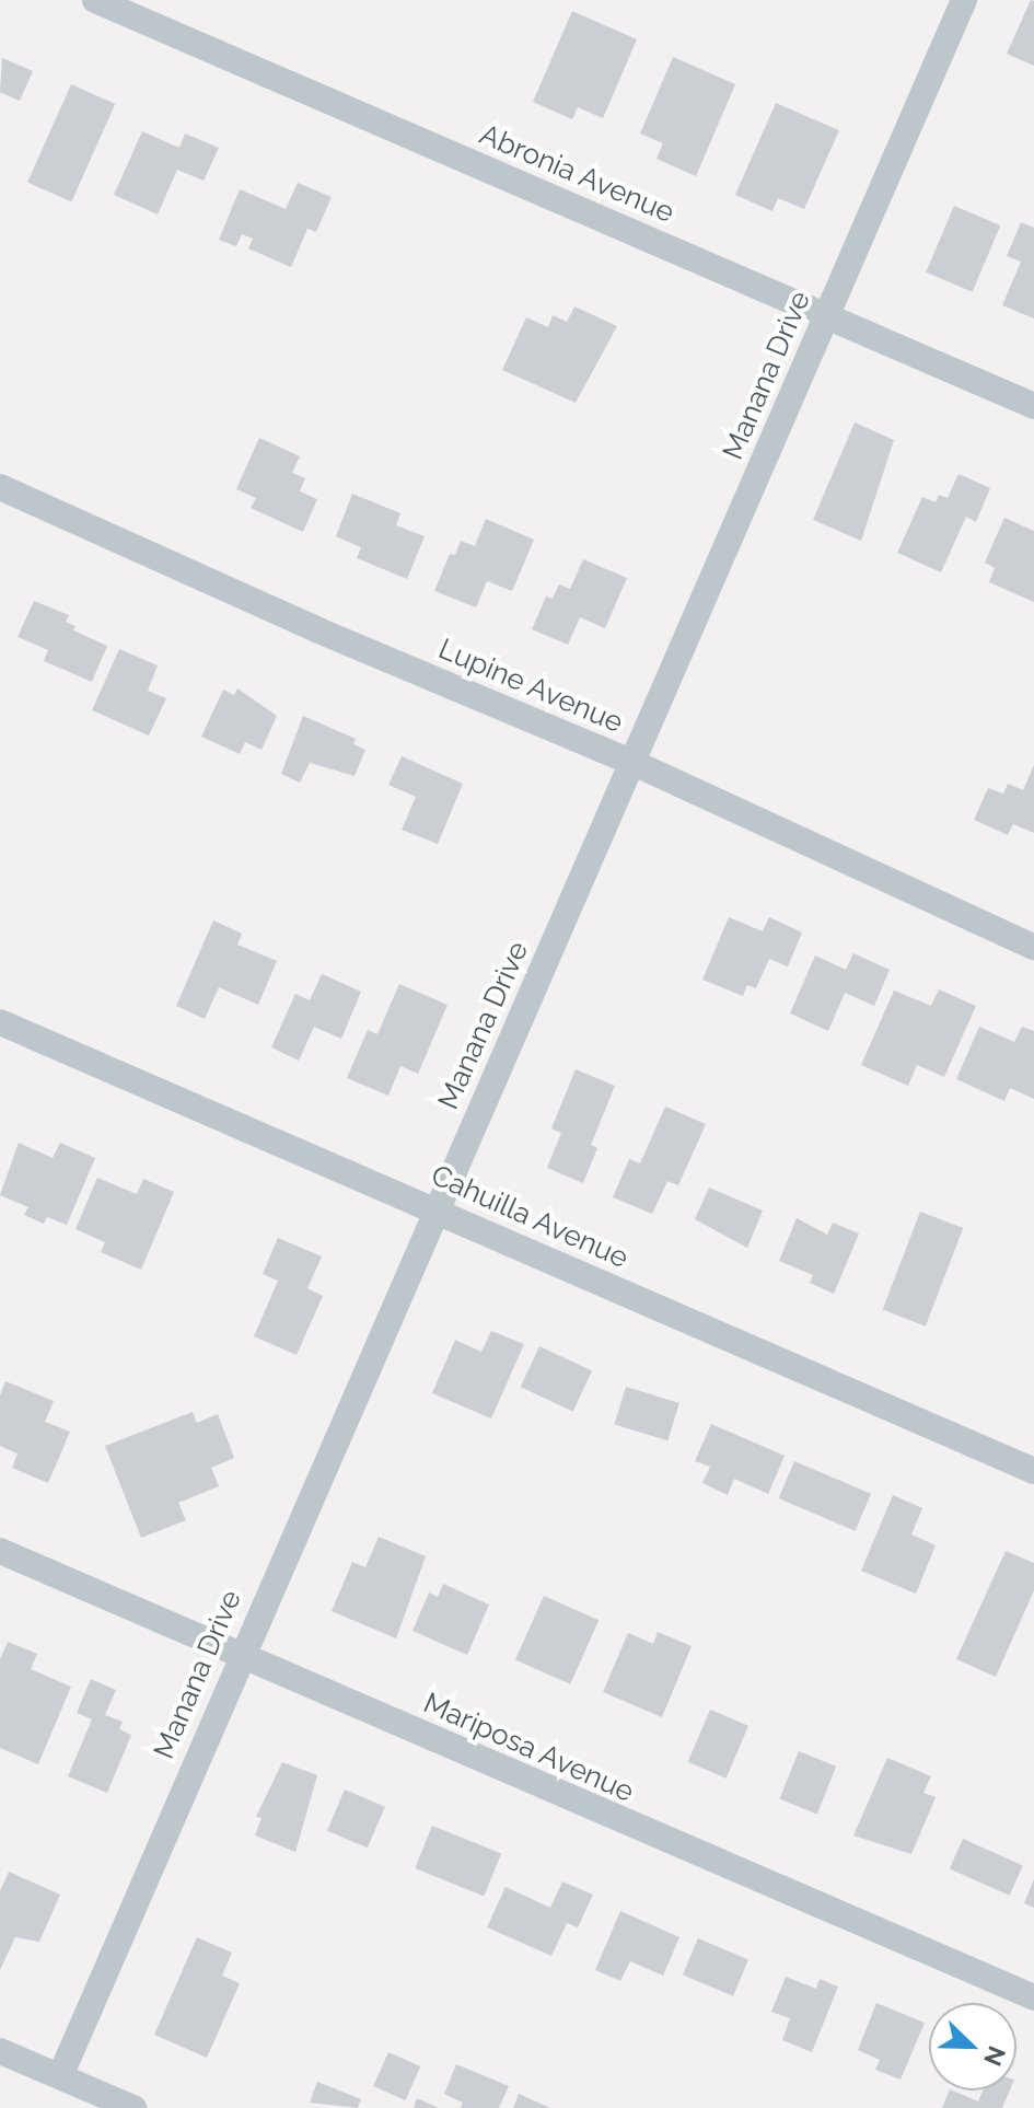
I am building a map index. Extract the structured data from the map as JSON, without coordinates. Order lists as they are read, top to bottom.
{
  "streets": {
    "street": [
      "Abronia Avenue",
      "Manana Drive",
      "Lupine Avenue",
      "Cahuilla Avenue",
      "Mariposa Avenue"
    ]
  },
  "crossings": [
    ["Abronia Avenue", "Manana Drive"],
    ["Manana Drive", "Lupine Avenue"],
    ["Manana Drive", "Cahuilla Avenue"],
    ["Manana Drive", "Mariposa Avenue"]
  ],
  "north": "bottom right"
}
